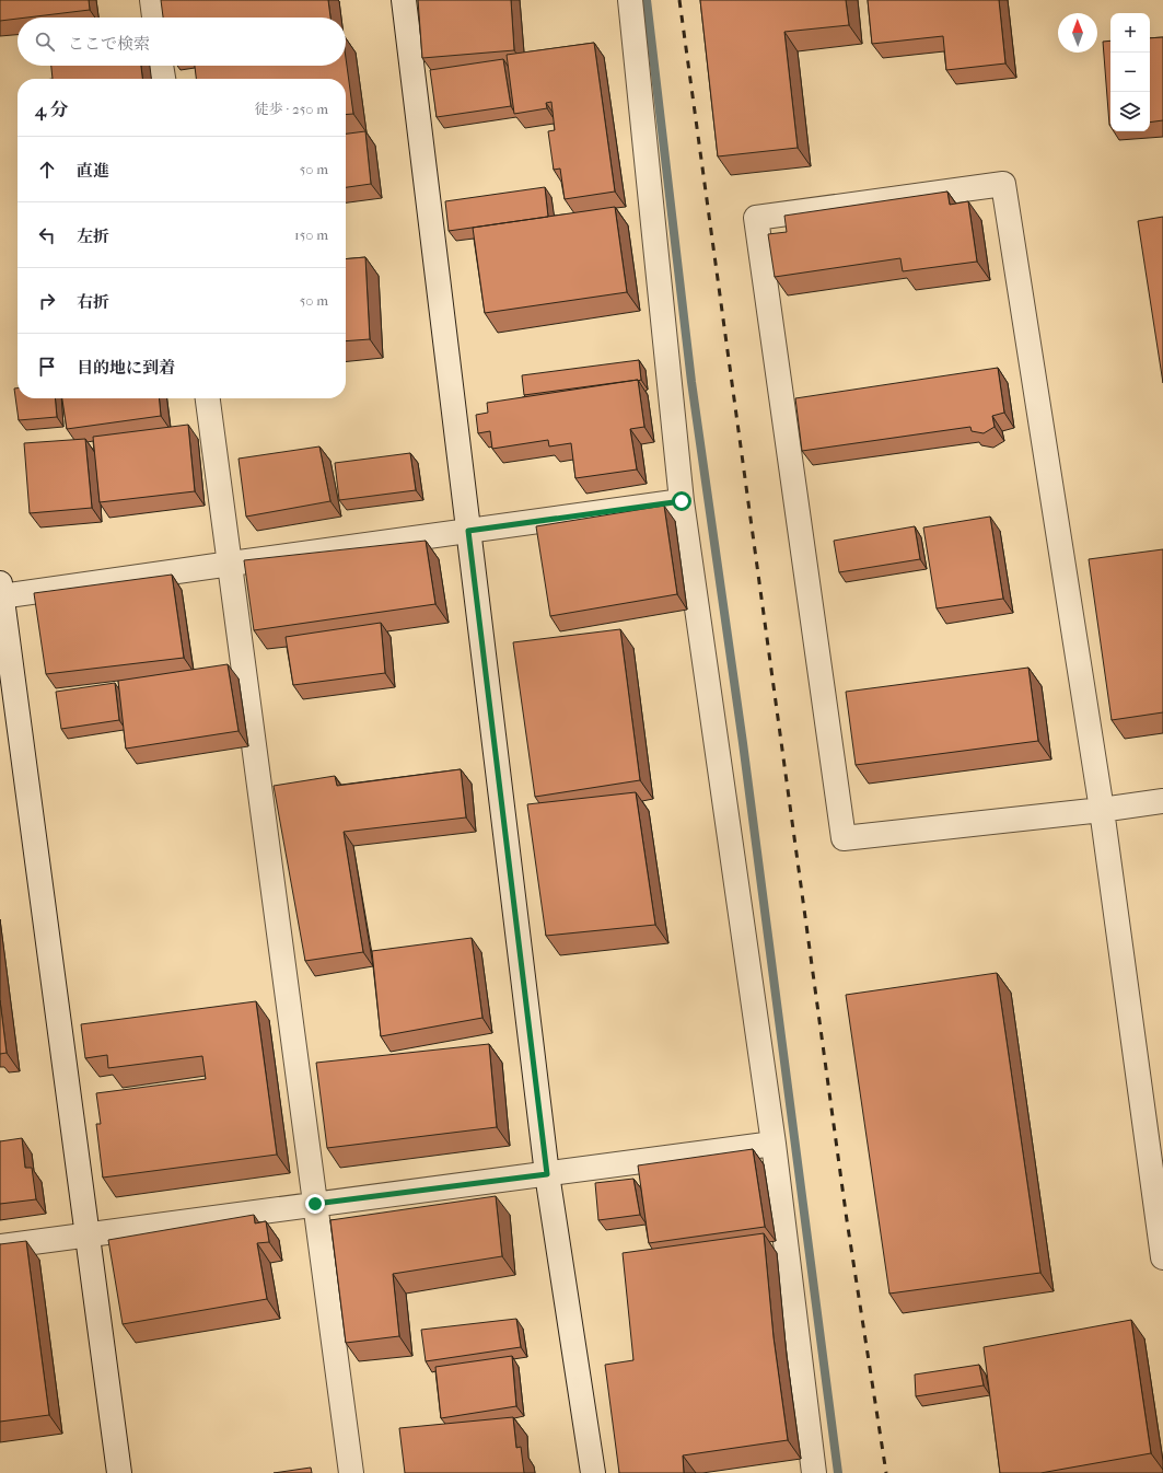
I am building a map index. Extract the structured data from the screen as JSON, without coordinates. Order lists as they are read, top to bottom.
{
  "north": "top",
  "page": {
    "map_buttons": ["+", "−"],
    "search": "ここで検索",
    "heading": ["4 分", "徒歩 · 250 m"],
    "list": [
      ["直進", "50 m"],
      ["左折", "150 m"],
      ["右折", "50 m"],
      "目的地に到着"
    ]
  }
}
